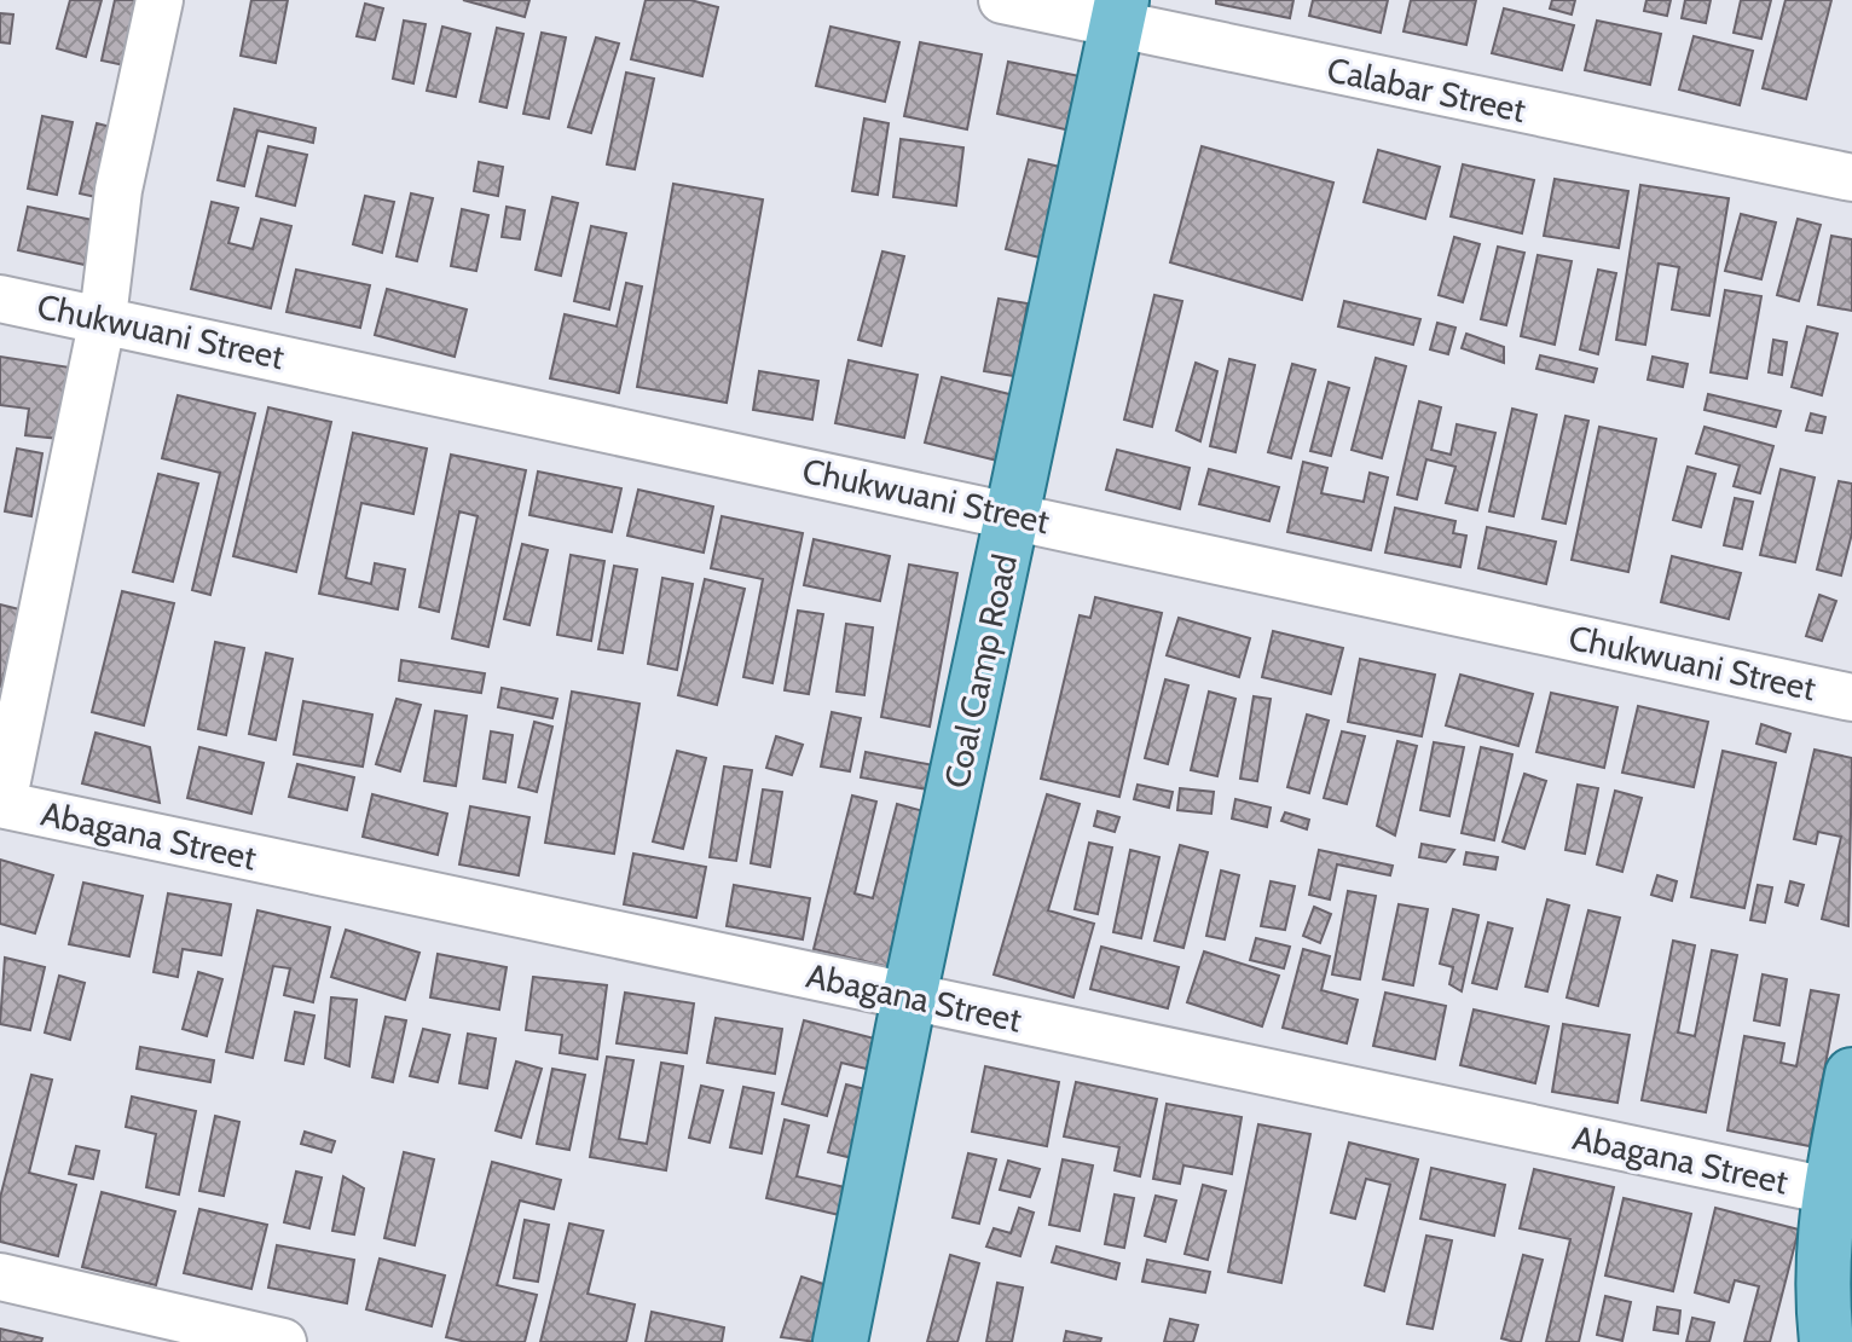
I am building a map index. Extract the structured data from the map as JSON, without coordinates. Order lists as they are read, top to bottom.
{
  "streets": {
    "main road": ["Coal Camp Road"],
    "street": ["Calabar Street", "Chukwuani Street", "Abagana Street"]
  },
  "crossings": [
    ["Calabar Street", "Coal Camp Road"],
    ["Chukwuani Street", "Coal Camp Road"],
    ["Coal Camp Road", "Abagana Street"]
  ]
}
